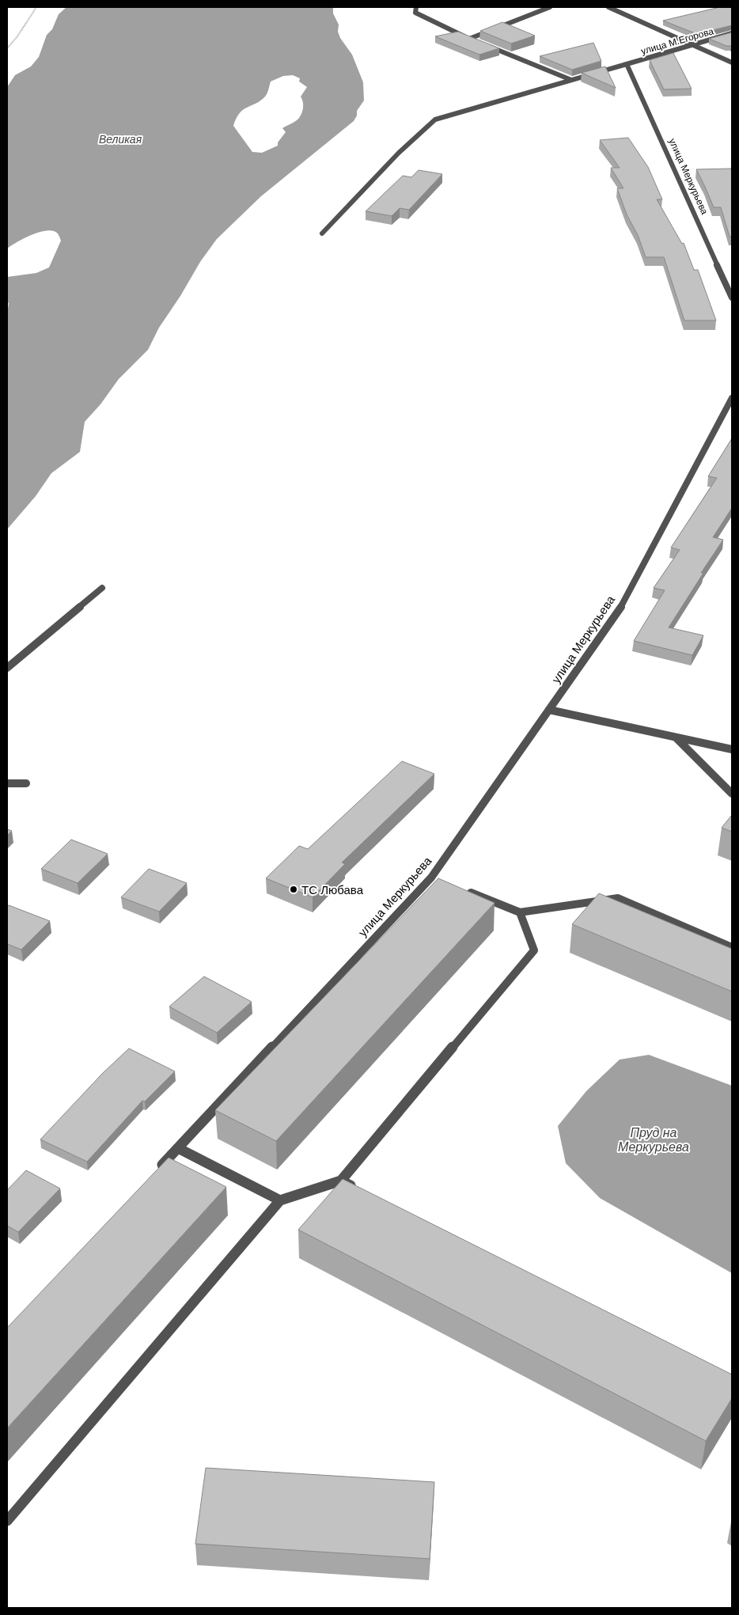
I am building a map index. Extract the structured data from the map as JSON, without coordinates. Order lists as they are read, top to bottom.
{
  "streets": {
    "street": ["улица М.Егорова", "улица Меркурьева"]
  },
  "crossings": [
    ["улица М.Егорова", "улица Меркурьева"]
  ],
  "water": ["Великая", "Пруд на Меркурьева"],
  "places": ["ТС Любава"]
}
